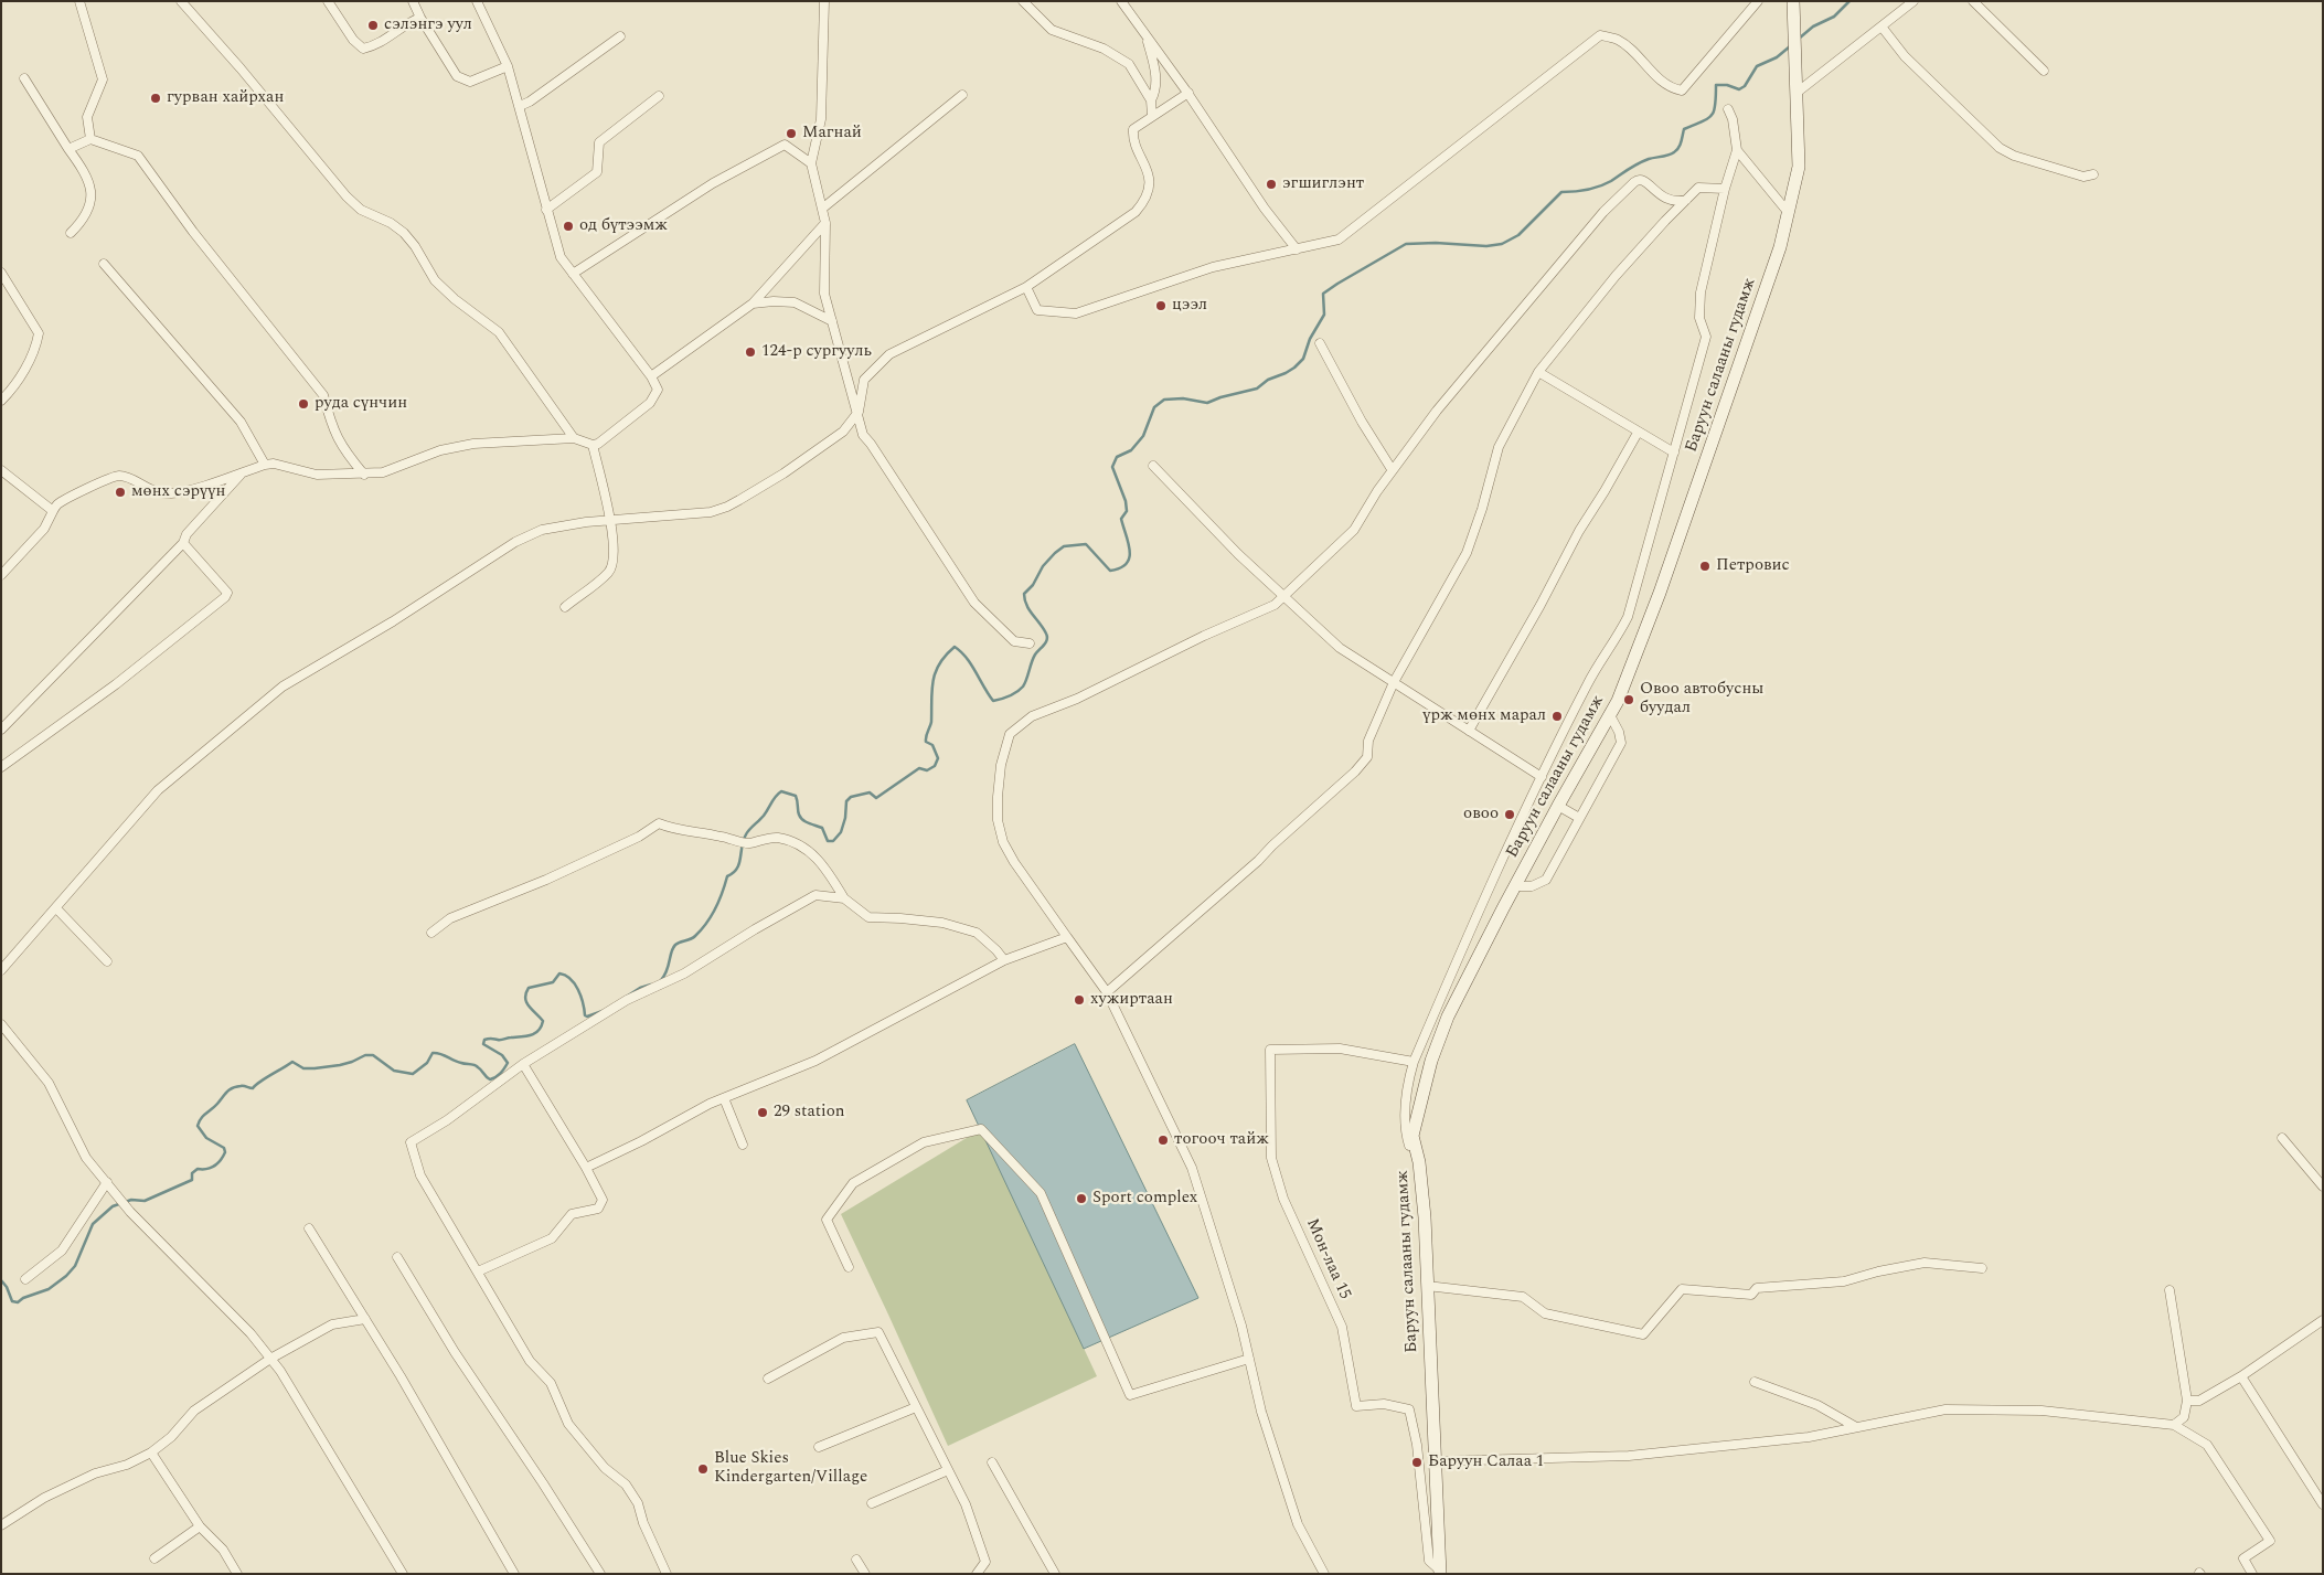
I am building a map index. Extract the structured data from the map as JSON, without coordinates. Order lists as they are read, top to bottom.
{
  "streets": {
    "main road": ["Баруун салааны гудамж"],
    "street": ["Мон-лаа 15"]
  },
  "crossings": [
    ["Баруун салааны гудамж", "Мон-лаа 15"]
  ],
  "places": [
    "сэлэнгэ уул",
    "гурван хайрхан",
    "Магнай",
    "эгшиглэнт",
    "од бүтээмж",
    "цээл",
    "124-р сургууль",
    "руда сүнчин",
    "мөнх сэрүүн",
    "Петровис",
    "Овоо автобусны буудал",
    "үрж мөнх марал",
    "овоо",
    "хужиртаан",
    "29 station",
    "тогооч тайж",
    "Sport complex",
    "Баруун Салаа 1",
    "Blue Skies Kindergarten/Village"
  ]
}
